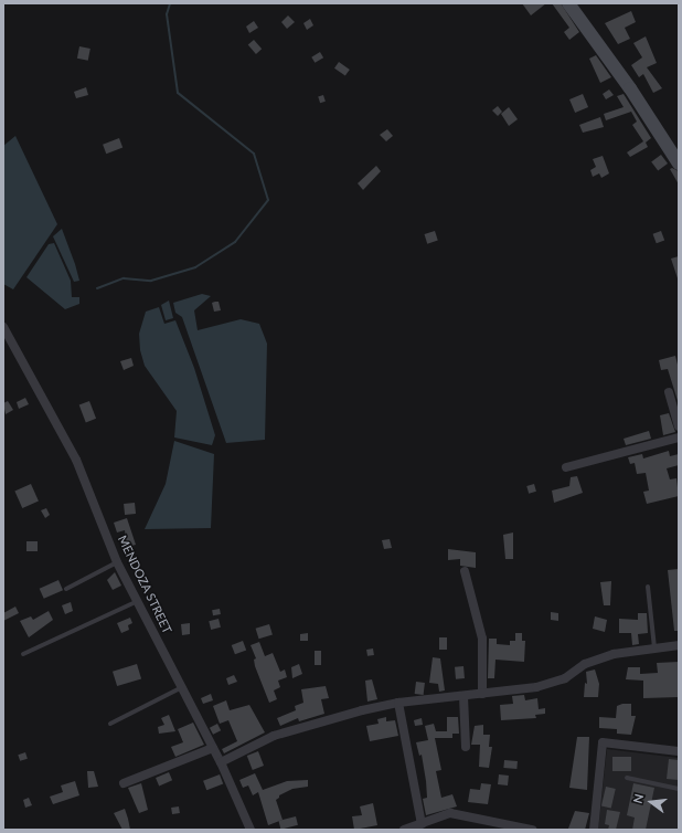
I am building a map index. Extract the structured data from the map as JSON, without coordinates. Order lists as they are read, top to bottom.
{
  "streets": {
    "street": ["MENDOZA STREET"]
  },
  "north": "left"
}
